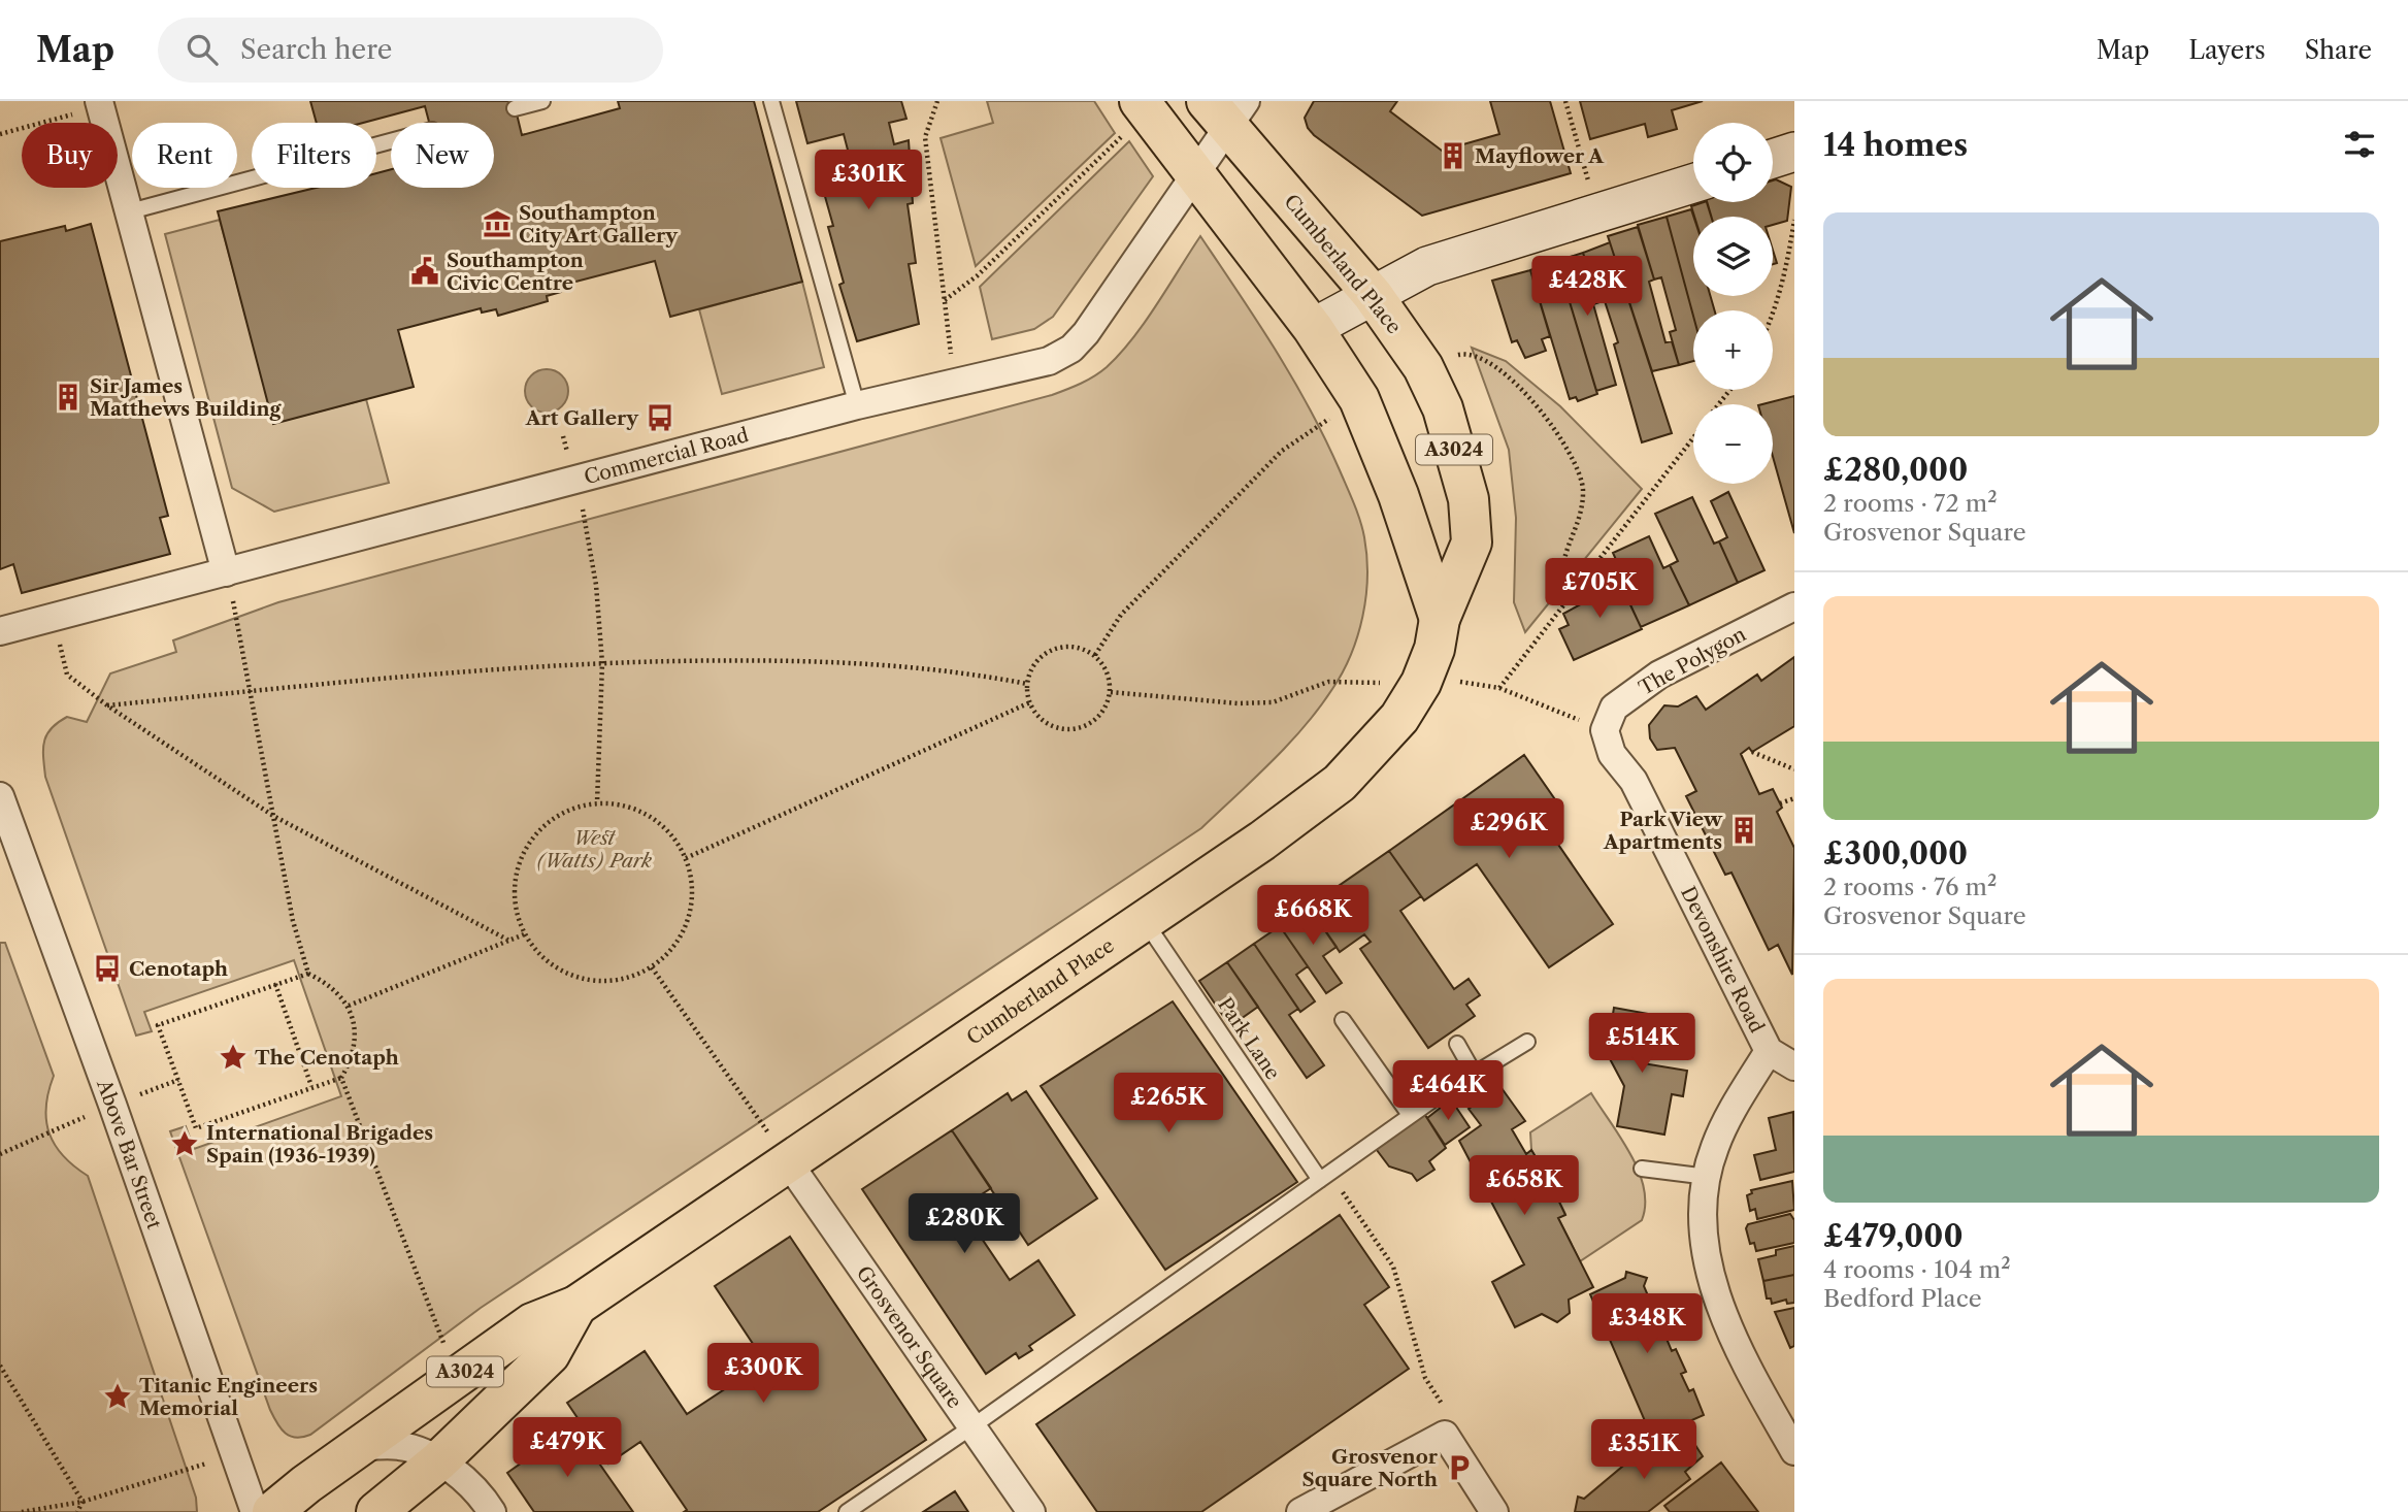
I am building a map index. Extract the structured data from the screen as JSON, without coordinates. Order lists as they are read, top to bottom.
{
  "streets": {
    "main road": ["Cumberland Place", "A3024"],
    "street": [
      "Commercial Road",
      "The Polygon",
      "Devonshire Road",
      "Above Bar Street",
      "Grosvenor Square"
    ],
    "lane": ["Park Lane"]
  },
  "crossings": [
    ["Cumberland Place", "A3024"],
    ["Cumberland Place", "Commercial Road"],
    ["Cumberland Place", "Park Lane"],
    ["Cumberland Place", "Grosvenor Square"],
    ["A3024", "Commercial Road"],
    ["The Polygon", "Devonshire Road"]
  ],
  "parks": ["West (Watts) Park"],
  "places": {
    "building": ["Mayflower A", "Sir James Matthews Building", "Park View Apartments"],
    "museum": ["Southampton City Art Gallery"],
    "public building": ["Southampton Civic Centre"],
    "bus stop": ["Art Gallery", "Cenotaph"],
    "place": ["The Cenotaph", "International Brigades Spain (1936-1939)", "Titanic Engineers Memorial"],
    "parking": ["Grosvenor Square North"]
  },
  "page": {
    "header": "Map",
    "search": "Search here",
    "nav": ["Map", "Layers", "Share"],
    "heading": "14 homes",
    "map_buttons": ["+", "−"],
    "chip": [
      "Buy",
      "Rent",
      "Filters",
      "New"
    ],
    "price": [
      "£301K",
      "£428K",
      "£705K",
      "£296K",
      "£668K",
      "£514K",
      "£464K",
      "£265K",
      "£658K",
      "£280K",
      "£348K",
      "£300K",
      "£479K",
      "£351K"
    ],
    "list": [
      {
        "name": "£280,000",
        "note": "2 rooms · 72 m² · Grosvenor Square"
      },
      {
        "name": "£300,000",
        "note": "2 rooms · 76 m² · Grosvenor Square"
      },
      {
        "name": "£479,000",
        "note": "4 rooms · 104 m² · Bedford Place"
      }
    ]
  }
}
